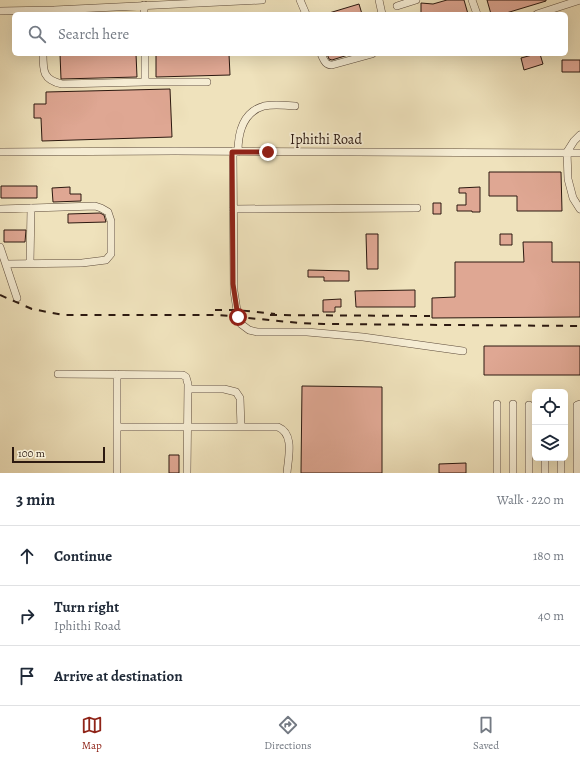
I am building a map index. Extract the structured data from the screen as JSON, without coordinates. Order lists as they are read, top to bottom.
{
  "streets": {
    "lane": ["Iphithi Road"]
  },
  "scale_bar": "100 m",
  "page": {
    "search": "Search here",
    "scale": "100 m",
    "heading": ["3 min", "Walk · 220 m"],
    "list": [
      ["Continue", "180 m"],
      ["Turn right", "Iphithi Road", "40 m"],
      "Arrive at destination"
    ],
    "nav": ["Map", "Directions", "Saved"]
  }
}
